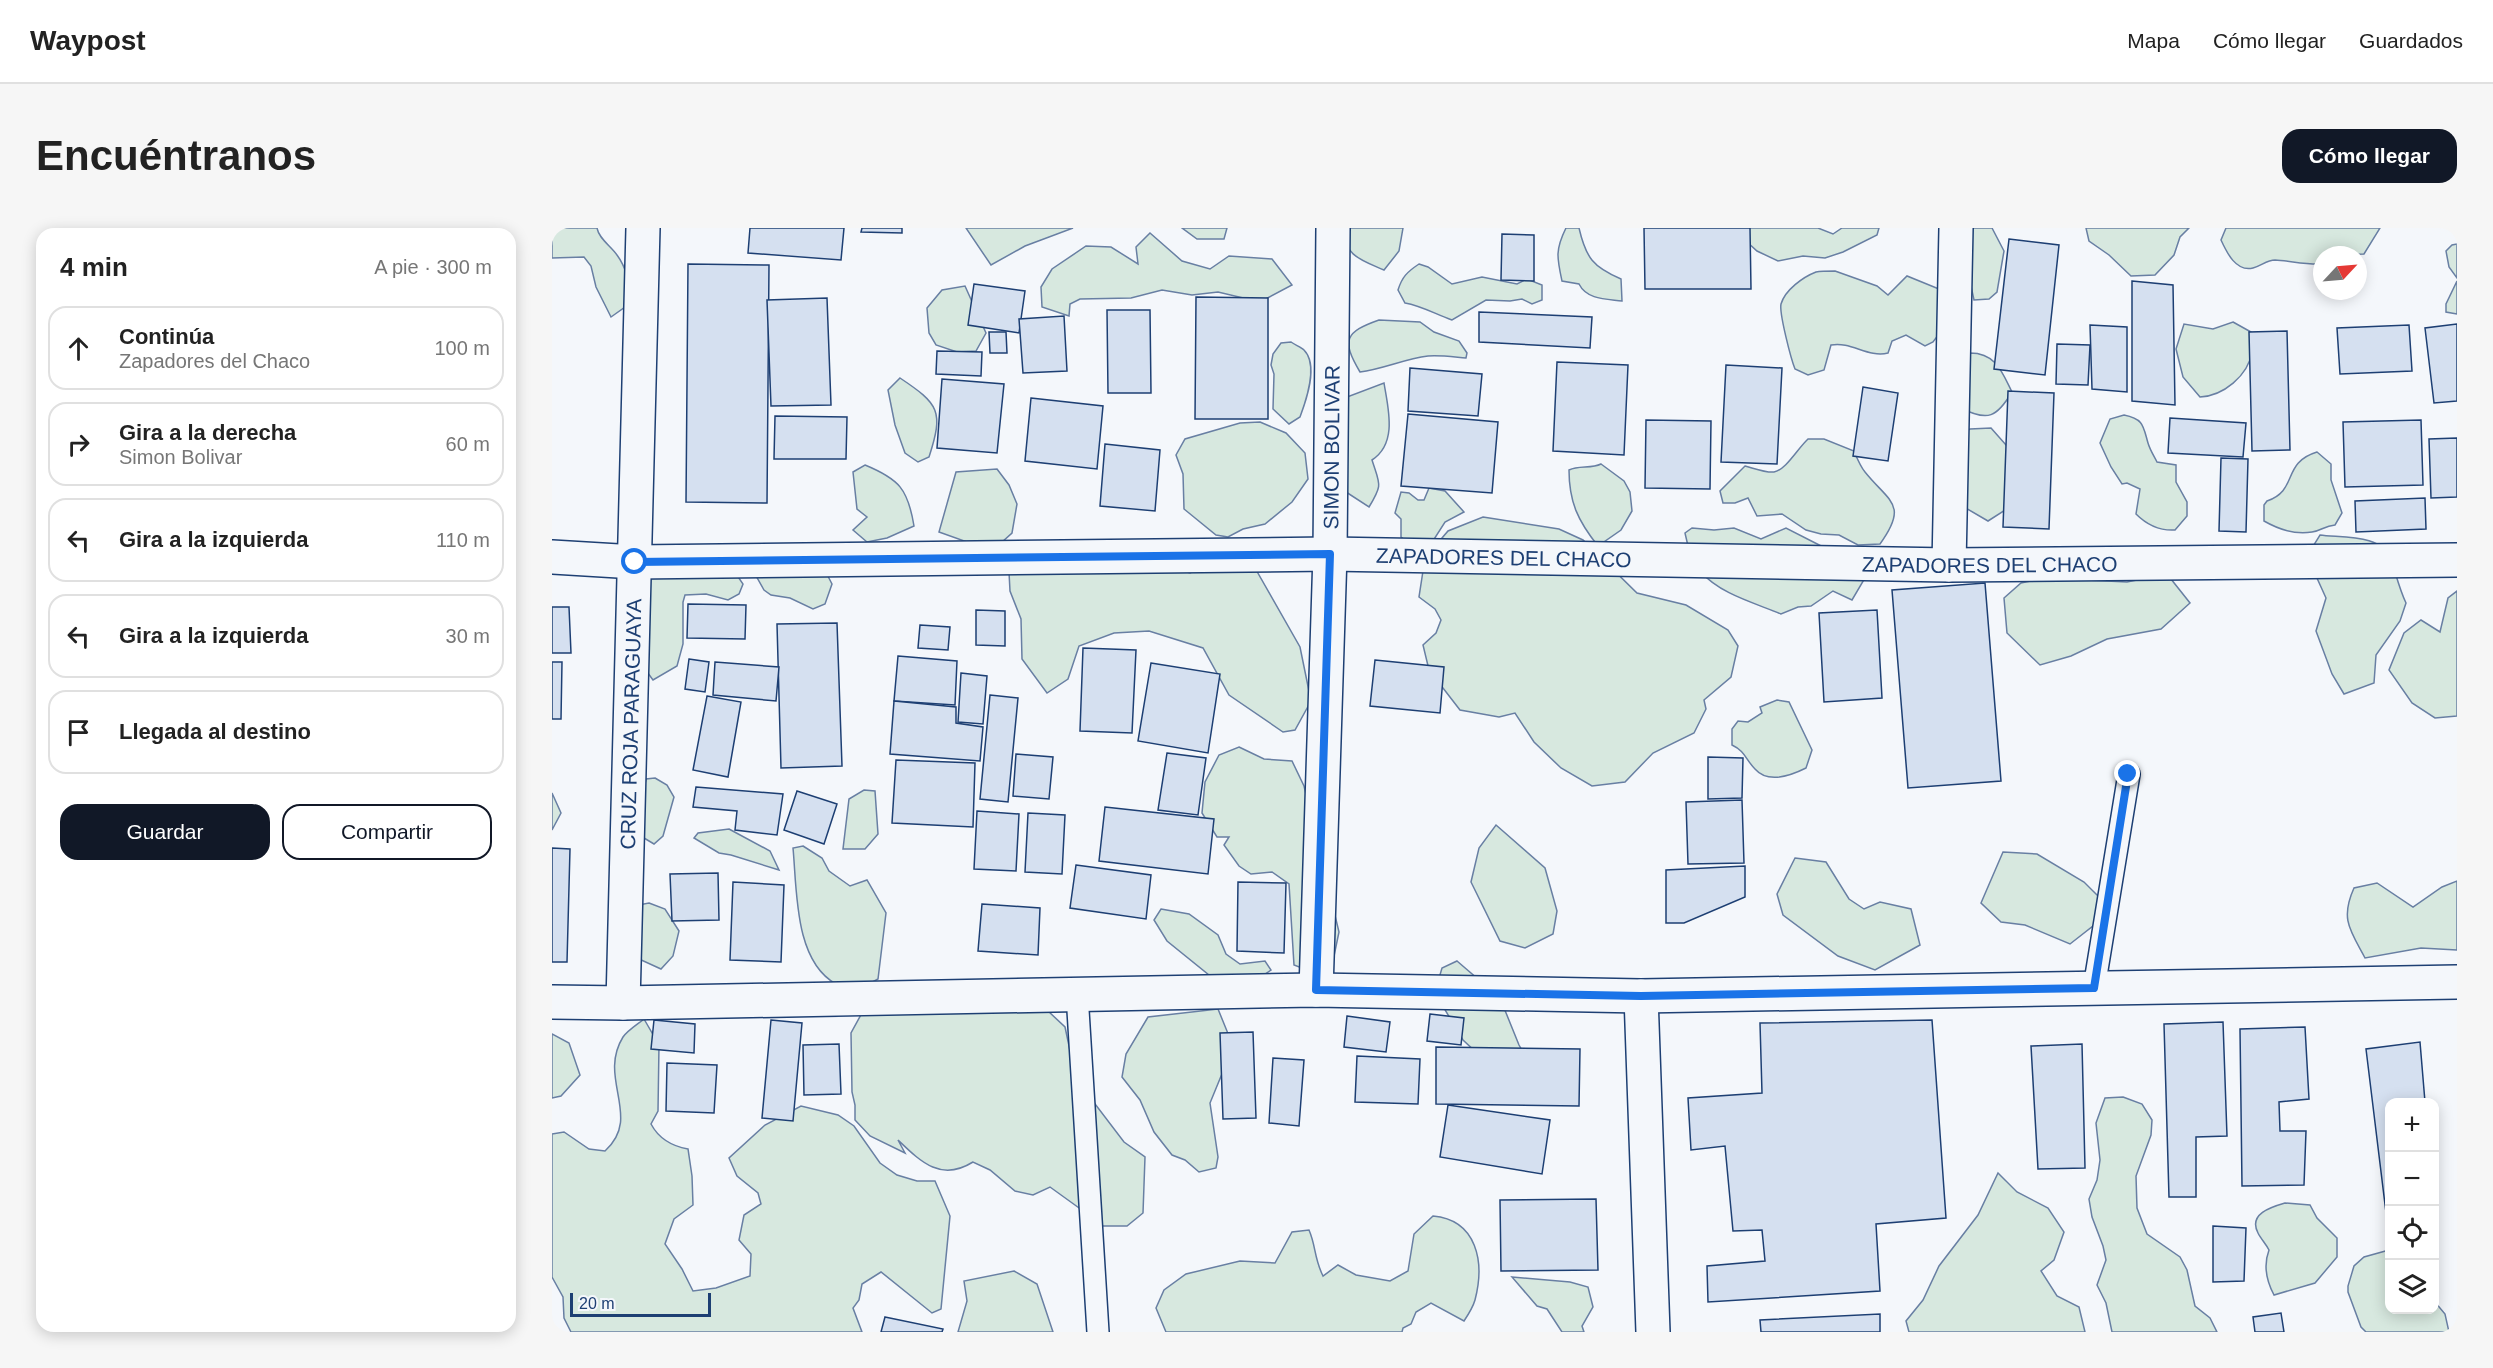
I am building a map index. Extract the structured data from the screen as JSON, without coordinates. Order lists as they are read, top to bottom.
{
  "streets": {
    "street": ["SIMON BOLIVAR", "ZAPADORES DEL CHACO", "CRUZ ROJA PARAGUAYA"]
  },
  "crossings": [
    ["SIMON BOLIVAR", "ZAPADORES DEL CHACO"],
    ["ZAPADORES DEL CHACO", "CRUZ ROJA PARAGUAYA"]
  ],
  "scale_bar": "20 m",
  "north": "top right",
  "page": {
    "header": "Waypost",
    "nav": ["Mapa", "Cómo llegar", "Guardados"],
    "buttons": [
      "Cómo llegar",
      ["Guardar", "Compartir"]
    ],
    "title": "Encuéntranos",
    "heading": ["4 min", "A pie · 300 m"],
    "list": [
      ["Continúa", "Zapadores del Chaco", "100 m"],
      ["Gira a la derecha", "Simon Bolivar", "60 m"],
      ["Gira a la izquierda", "110 m"],
      ["Gira a la izquierda", "30 m"],
      "Llegada al destino"
    ],
    "map_buttons": ["+", "−"],
    "scale": "20 m"
  }
}
